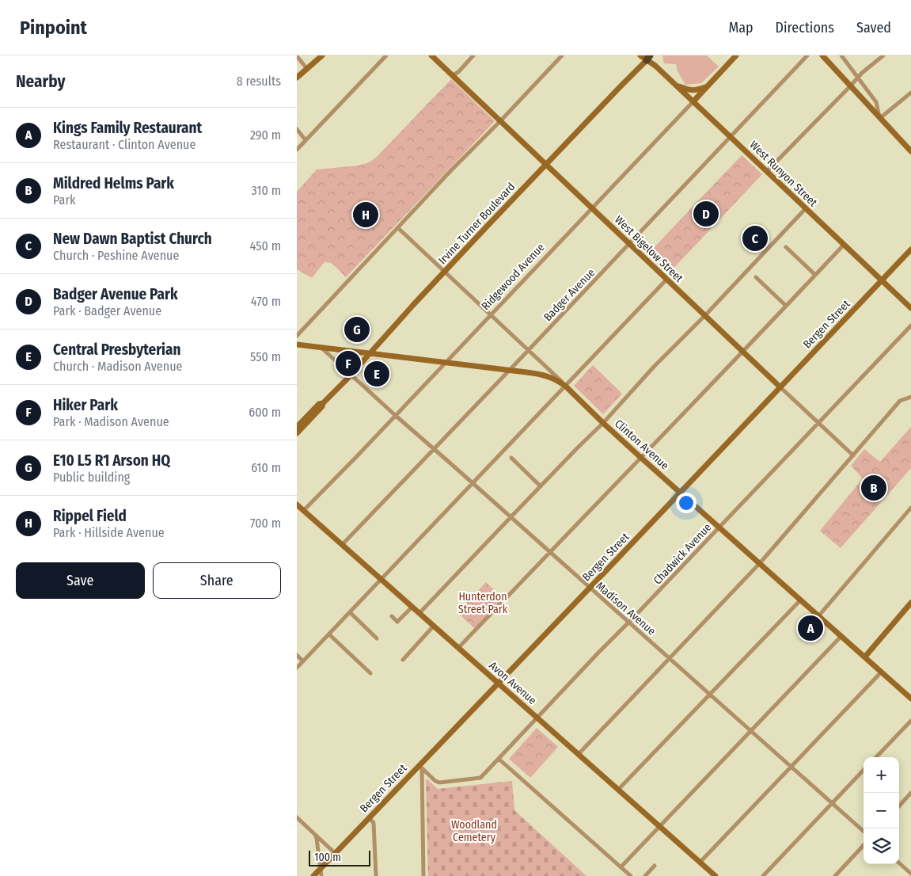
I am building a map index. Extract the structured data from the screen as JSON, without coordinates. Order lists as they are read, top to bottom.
{
  "streets": {
    "main road": [
      "West Runyon Street",
      "Irvine Turner Boulevard",
      "West Bigelow Street",
      "Ridgewood Avenue",
      "Bergen Street",
      "Clinton Avenue",
      "Avon Avenue"
    ],
    "street": ["Badger Avenue", "Chadwick Avenue", "Madison Avenue"]
  },
  "crossings": [
    ["West Runyon Street", "Irvine Turner Boulevard"],
    ["West Runyon Street", "Ridgewood Avenue"],
    ["West Runyon Street", "Badger Avenue"],
    ["West Runyon Street", "Bergen Street"],
    ["Irvine Turner Boulevard", "West Bigelow Street"],
    ["Irvine Turner Boulevard", "Clinton Avenue"],
    ["Irvine Turner Boulevard", "Madison Avenue"],
    ["West Bigelow Street", "Ridgewood Avenue"],
    ["West Bigelow Street", "Badger Avenue"],
    ["West Bigelow Street", "Bergen Street"],
    ["West Bigelow Street", "Chadwick Avenue"],
    ["Ridgewood Avenue", "Clinton Avenue"],
    ["Ridgewood Avenue", "Madison Avenue"],
    ["Ridgewood Avenue", "Avon Avenue"],
    ["Badger Avenue", "Clinton Avenue"],
    ["Badger Avenue", "Madison Avenue"],
    ["Badger Avenue", "Avon Avenue"],
    ["Bergen Street", "Clinton Avenue"],
    ["Bergen Street", "Chadwick Avenue"],
    ["Bergen Street", "Madison Avenue"],
    ["Bergen Street", "Avon Avenue"],
    ["Clinton Avenue", "Chadwick Avenue"],
    ["Clinton Avenue", "Madison Avenue"],
    ["Chadwick Avenue", "Madison Avenue"],
    ["Chadwick Avenue", "Avon Avenue"]
  ],
  "parks": ["Hunterdon Street Park", "Woodland Cemetery"],
  "scale_bar": "100 m",
  "page": {
    "header": "Pinpoint",
    "nav": ["Map", "Directions", "Saved"],
    "heading": ["Nearby", "8 results"],
    "list": [
      {
        "mark": "A",
        "name": "Kings Family Restaurant",
        "note": "Restaurant · Clinton Avenue",
        "value": "290 m"
      },
      {
        "mark": "B",
        "name": "Mildred Helms Park",
        "note": "Park",
        "value": "310 m"
      },
      {
        "mark": "C",
        "name": "New Dawn Baptist Church",
        "note": "Church · Peshine Avenue",
        "value": "450 m"
      },
      {
        "mark": "D",
        "name": "Badger Avenue Park",
        "note": "Park · Badger Avenue",
        "value": "470 m"
      },
      {
        "mark": "E",
        "name": "Central Presbyterian",
        "note": "Church · Madison Avenue",
        "value": "550 m"
      },
      {
        "mark": "F",
        "name": "Hiker Park",
        "note": "Park · Madison Avenue",
        "value": "600 m"
      },
      {
        "mark": "G",
        "name": "E10 L5 R1 Arson HQ",
        "note": "Public building",
        "value": "610 m"
      },
      {
        "mark": "H",
        "name": "Rippel Field",
        "note": "Park · Hillside Avenue",
        "value": "700 m"
      }
    ],
    "pins": [
      "D",
      "H",
      "C",
      "G",
      "F",
      "E",
      "B",
      "A"
    ],
    "buttons": ["Save", "Share"],
    "map_buttons": ["+", "−"],
    "scale": "100 m"
  }
}
